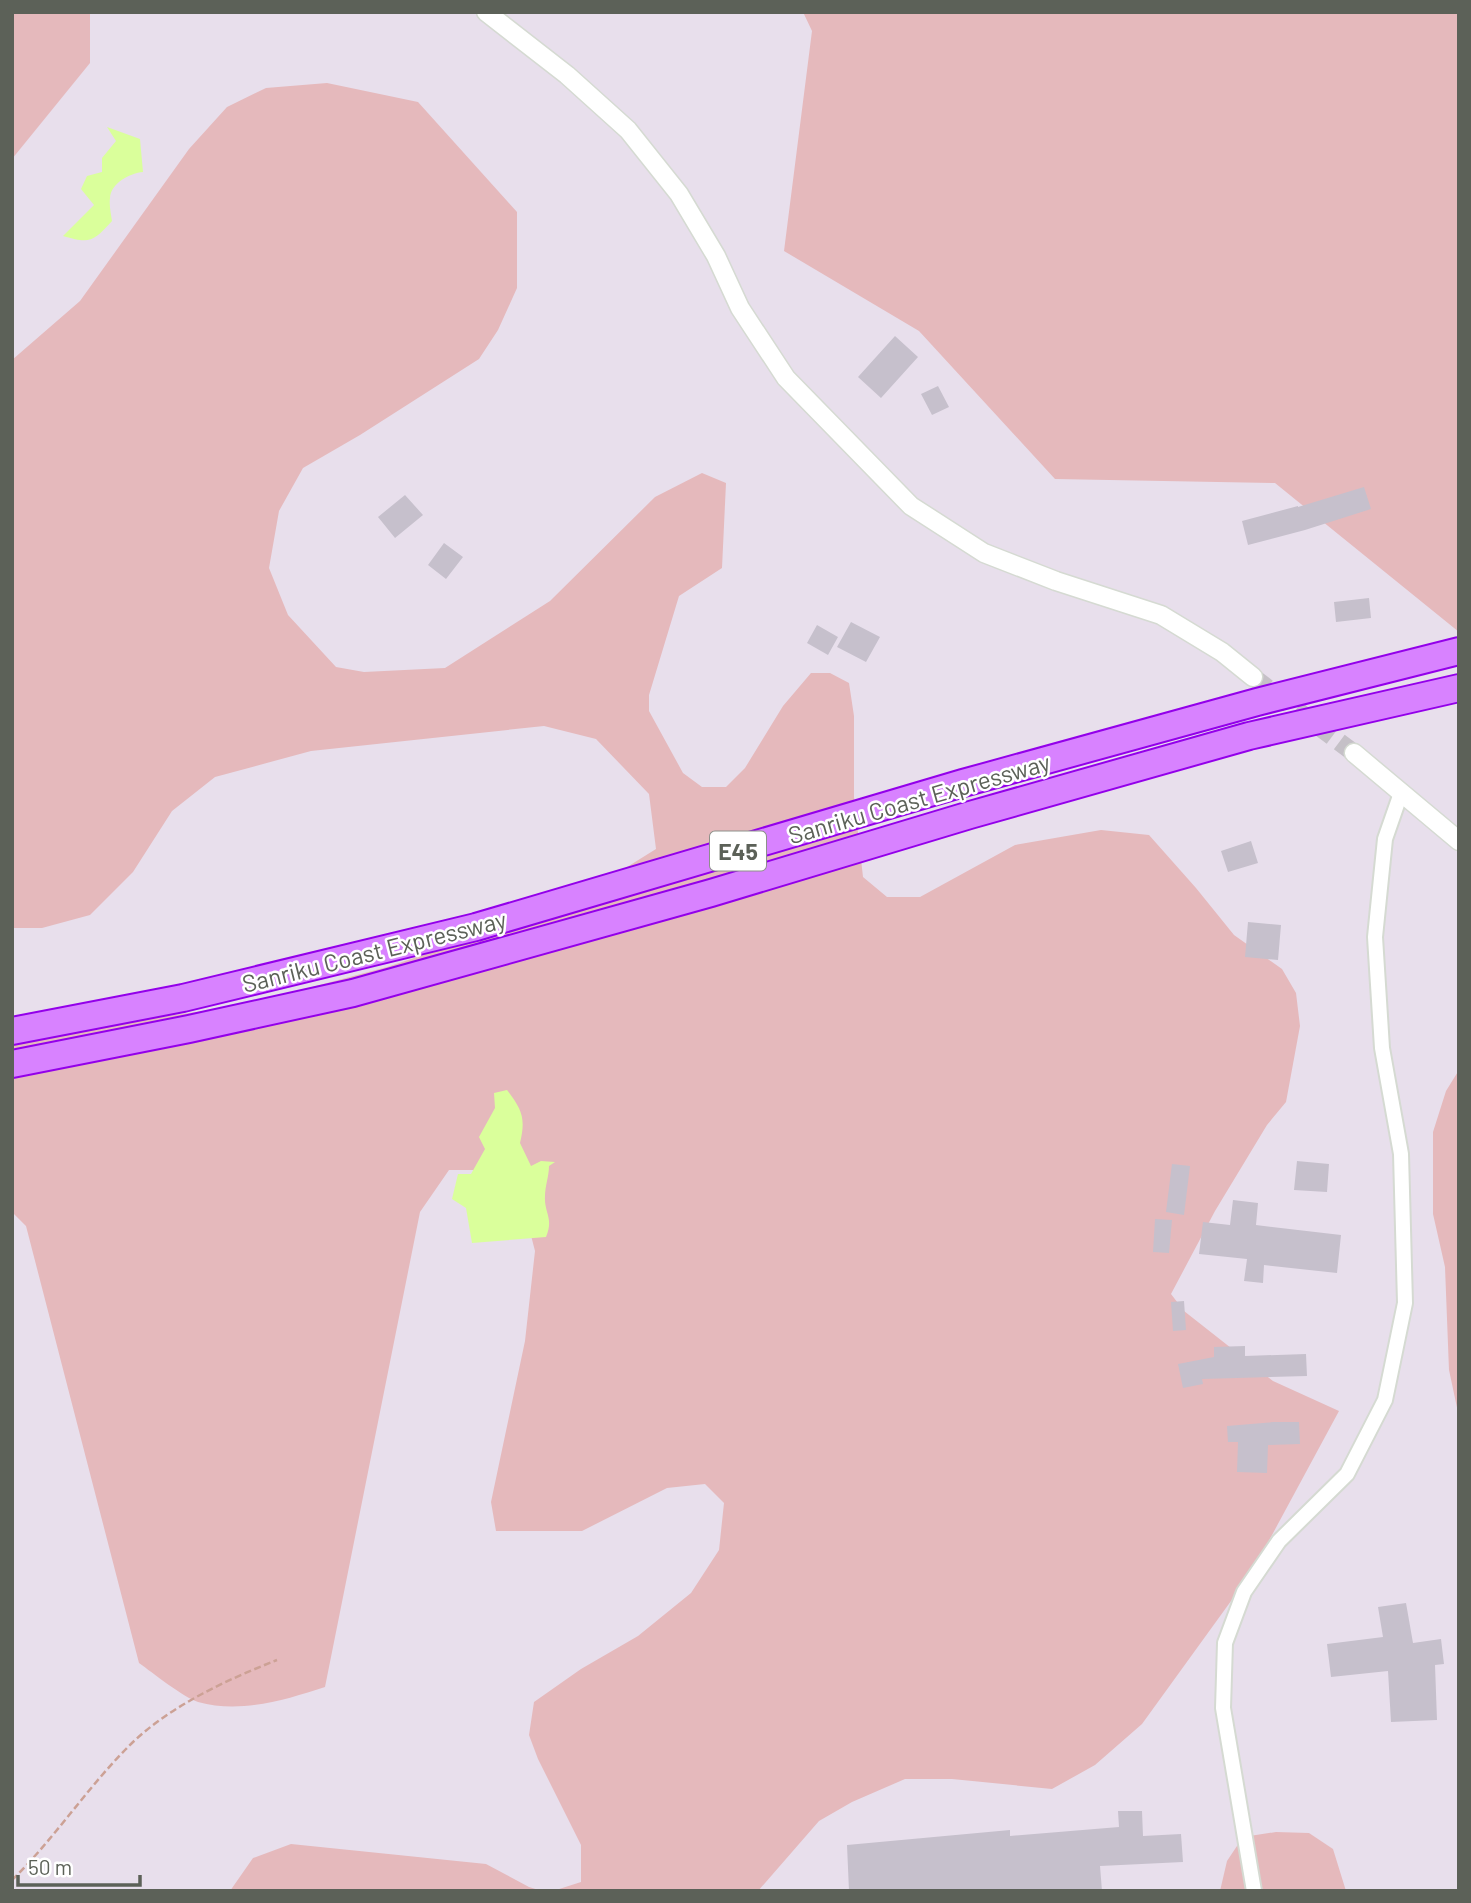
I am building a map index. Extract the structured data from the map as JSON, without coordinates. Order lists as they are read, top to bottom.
{
  "streets": {
    "highway": ["Sanriku Coast Expressway", "E45"]
  },
  "scale_bar": "50 m"
}
